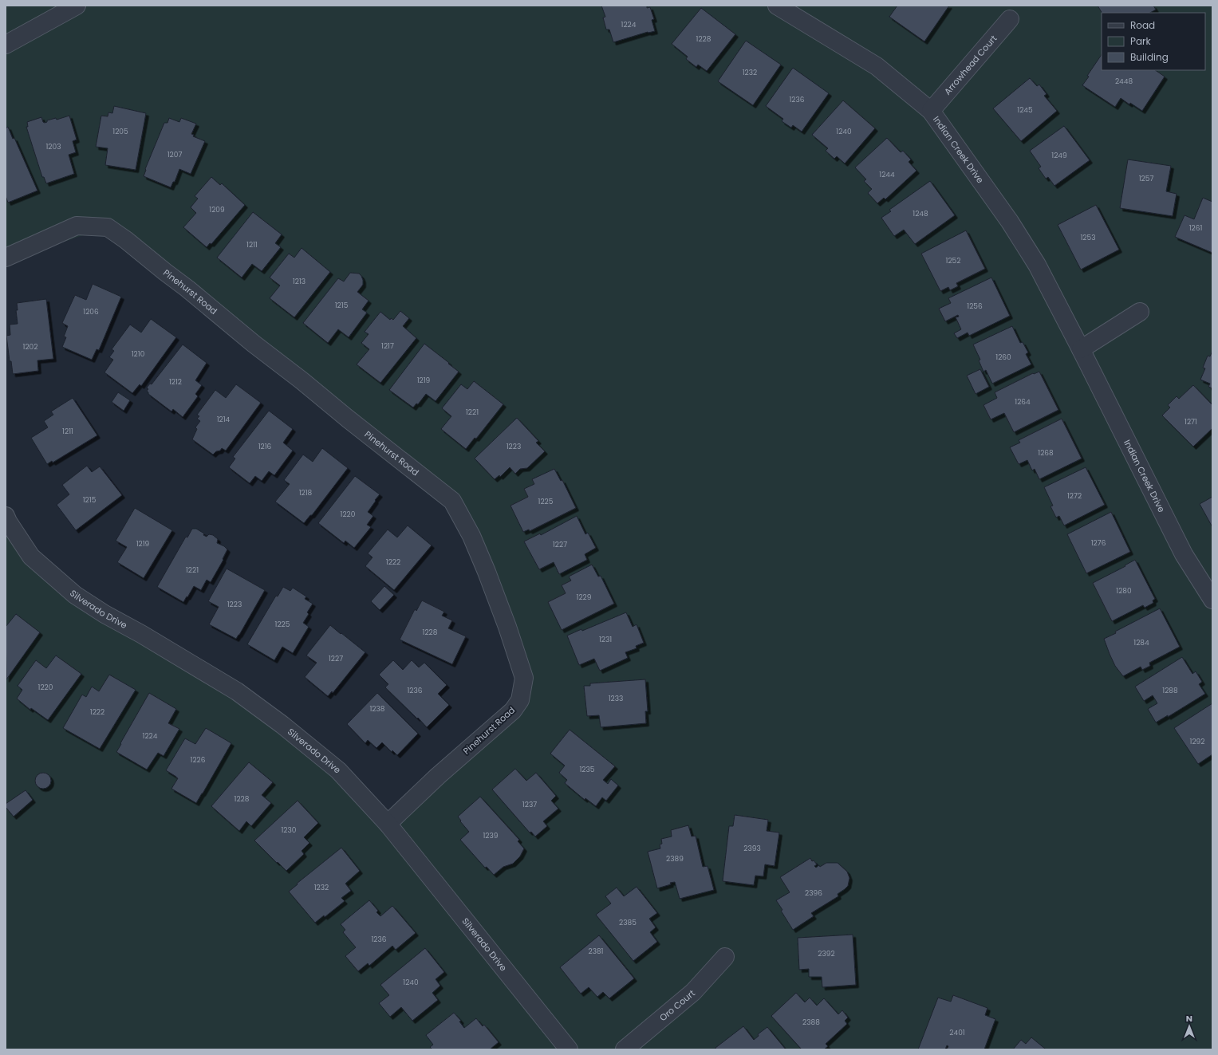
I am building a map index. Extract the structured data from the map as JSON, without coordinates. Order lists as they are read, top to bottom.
{
  "streets": {
    "street": [
      "Arrowhead Court",
      "Indian Creek Drive",
      "Pinehurst Road",
      "Silverado Drive",
      "Oro Court"
    ]
  },
  "crossings": [
    ["Arrowhead Court", "Indian Creek Drive"],
    ["Pinehurst Road", "Silverado Drive"]
  ],
  "house_numbers": [
    "1224",
    "1228",
    "1232",
    "2448",
    "1236",
    "1245",
    "1205",
    "1240",
    "1203",
    "1207",
    "1249",
    "1244",
    "1257",
    "1209",
    "1248",
    "1261",
    "1253",
    "1211",
    "1252",
    "1213",
    "1215",
    "1256",
    "1206",
    "1217",
    "1202",
    "1210",
    "1260",
    "1219",
    "1212",
    "1264",
    "1221",
    "1214",
    "1271",
    "1211",
    "1216",
    "1223",
    "1268",
    "1218",
    "1272",
    "1215",
    "1225",
    "1220",
    "1276",
    "1219",
    "1227",
    "1222",
    "1221",
    "1280",
    "1229",
    "1223",
    "1225",
    "1228",
    "1231",
    "1284",
    "1227",
    "1220",
    "1236",
    "1288",
    "1233",
    "1238",
    "1222",
    "1224",
    "1292",
    "1226",
    "1235",
    "1228",
    "1237",
    "1230",
    "1239",
    "2393",
    "2389",
    "1232",
    "2396",
    "2385",
    "1236",
    "2381",
    "2392",
    "1240",
    "2388",
    "2401"
  ],
  "legend": ["Road", "Park", "Building"],
  "north": "top"
}
